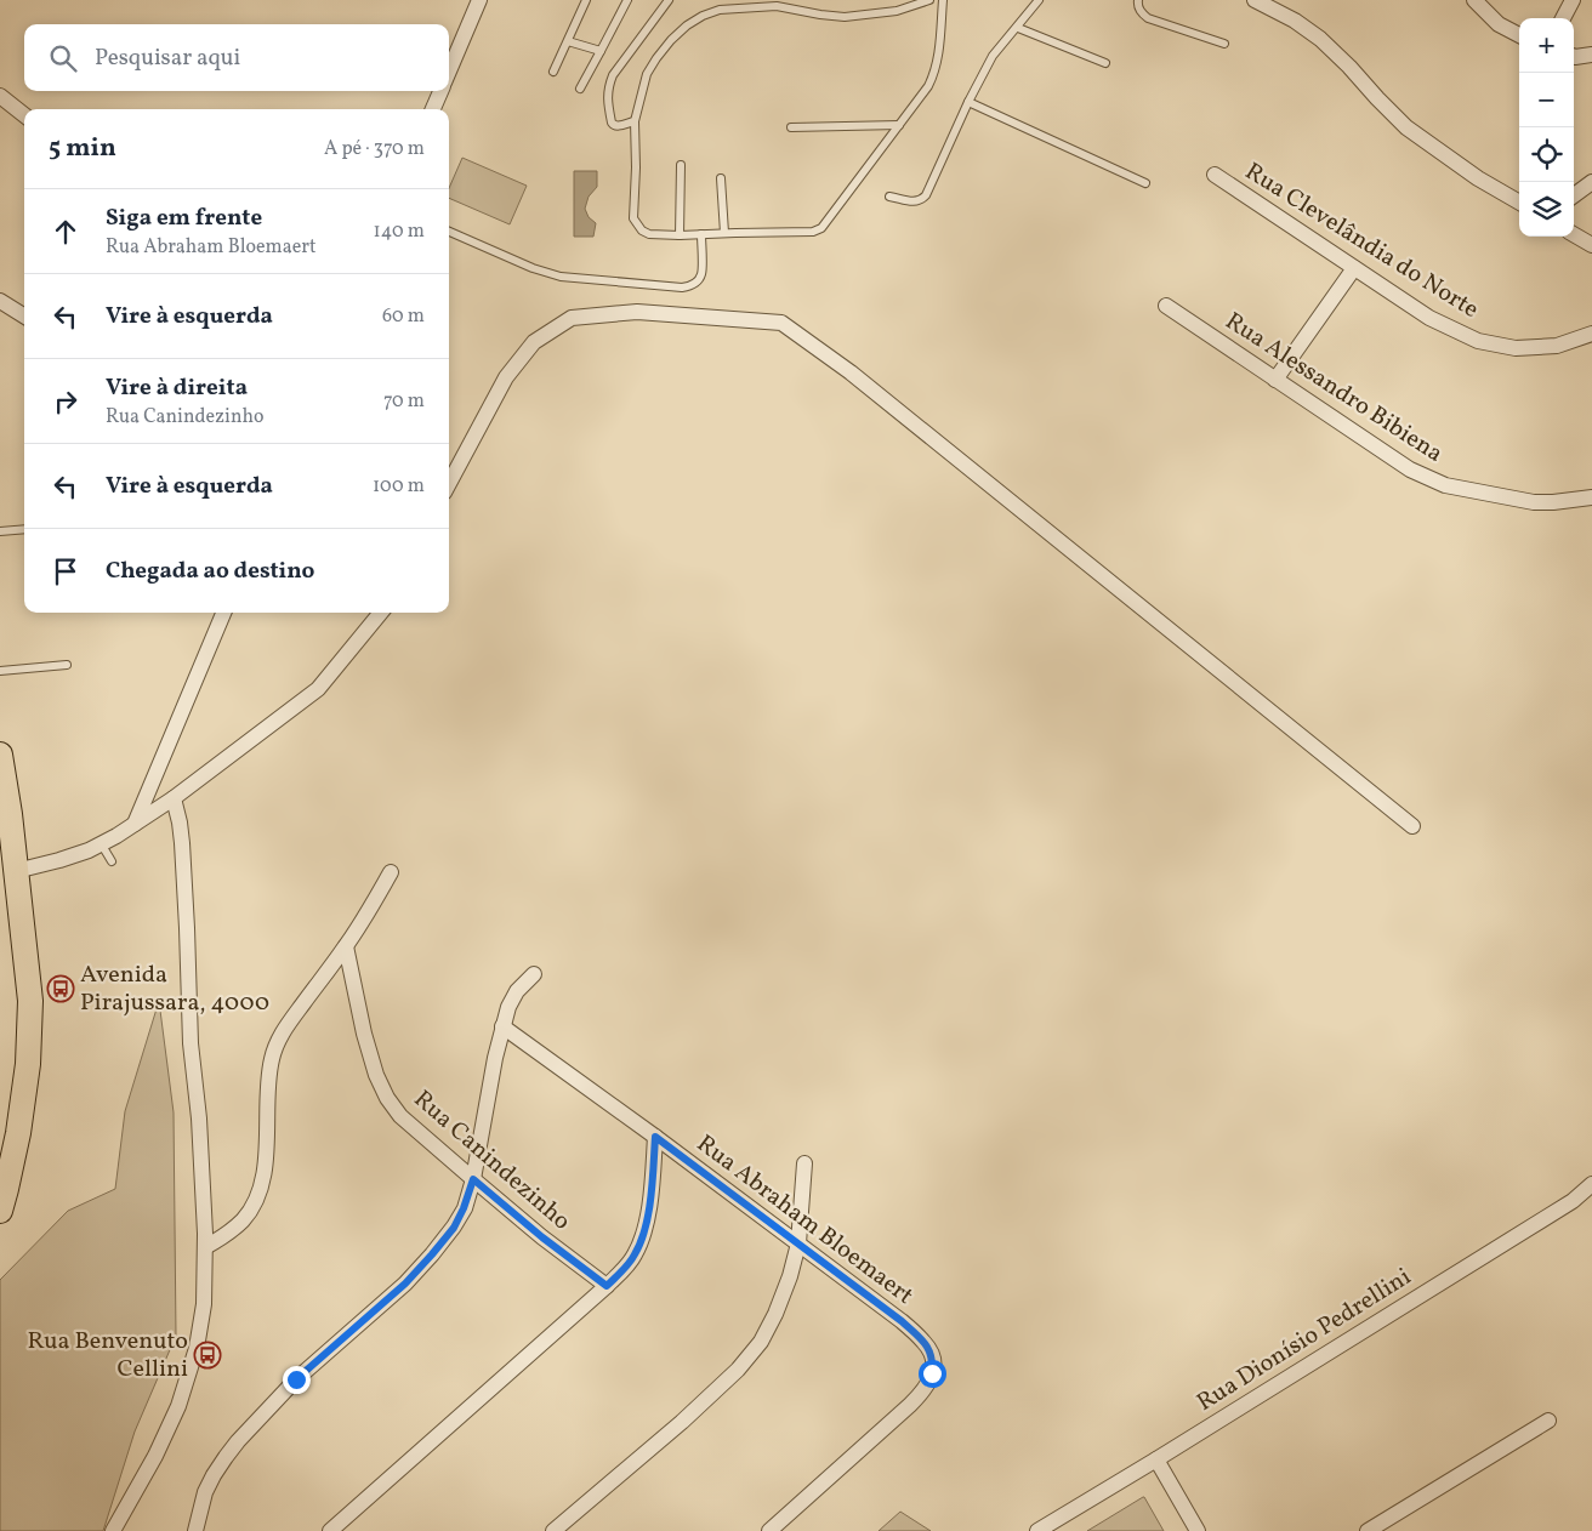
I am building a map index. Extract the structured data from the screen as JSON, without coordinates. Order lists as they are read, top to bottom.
{
  "streets": {
    "street": [
      "Rua Clevelândia do Norte",
      "Rua Alessandro Bibiena",
      "Rua Canindezinho",
      "Rua Abraham Bloemaert",
      "Rua Dionísio Pedrellini"
    ]
  },
  "places": {
    "bus stop": ["Avenida Pirajussara, 4000", "Rua Benvenuto Cellini"]
  },
  "page": {
    "map_buttons": ["+", "−"],
    "search": "Pesquisar aqui",
    "heading": ["5 min", "A pé · 370 m"],
    "list": [
      ["Siga em frente", "Rua Abraham Bloemaert", "140 m"],
      ["Vire à esquerda", "60 m"],
      ["Vire à direita", "Rua Canindezinho", "70 m"],
      ["Vire à esquerda", "100 m"],
      "Chegada ao destino"
    ]
  }
}
